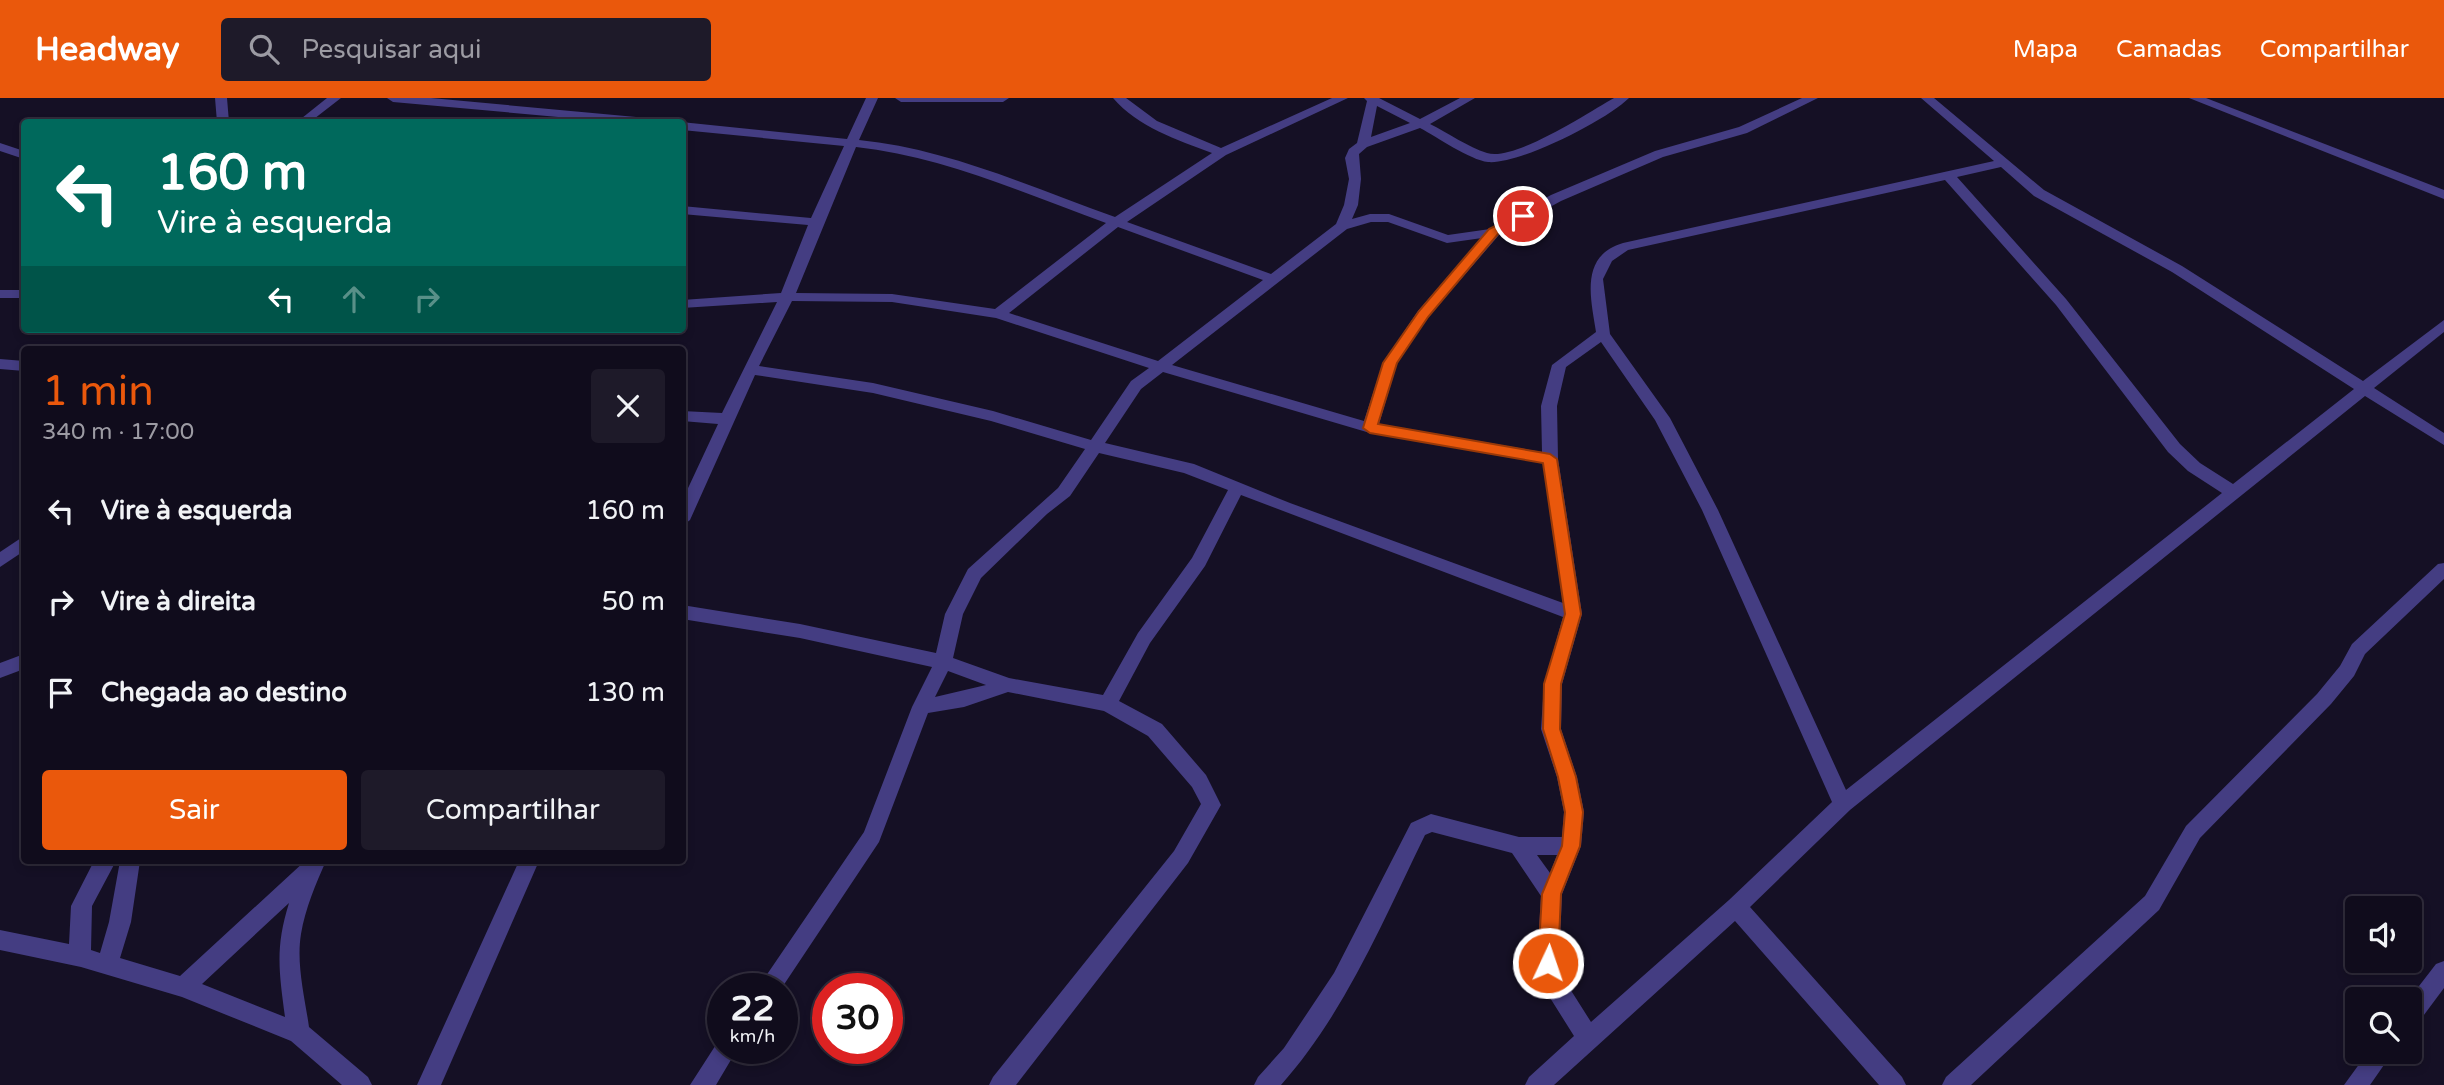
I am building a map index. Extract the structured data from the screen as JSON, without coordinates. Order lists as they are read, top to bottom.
{
  "page": {
    "header": "Headway",
    "search": "Pesquisar aqui",
    "nav": ["Mapa", "Camadas", "Compartilhar"],
    "turn": ["160 m", "Vire à esquerda"],
    "heading": ["1 min", "340 m · 17:00"],
    "list": [
      {
        "name": "Vire à esquerda",
        "value": "160 m"
      },
      {
        "name": "Vire à direita",
        "value": "50 m"
      },
      {
        "name": "Chegada ao destino",
        "value": "130 m"
      }
    ],
    "buttons": ["Sair", "Compartilhar"],
    "speed": "22 km/h",
    "limit": "30"
  }
}
